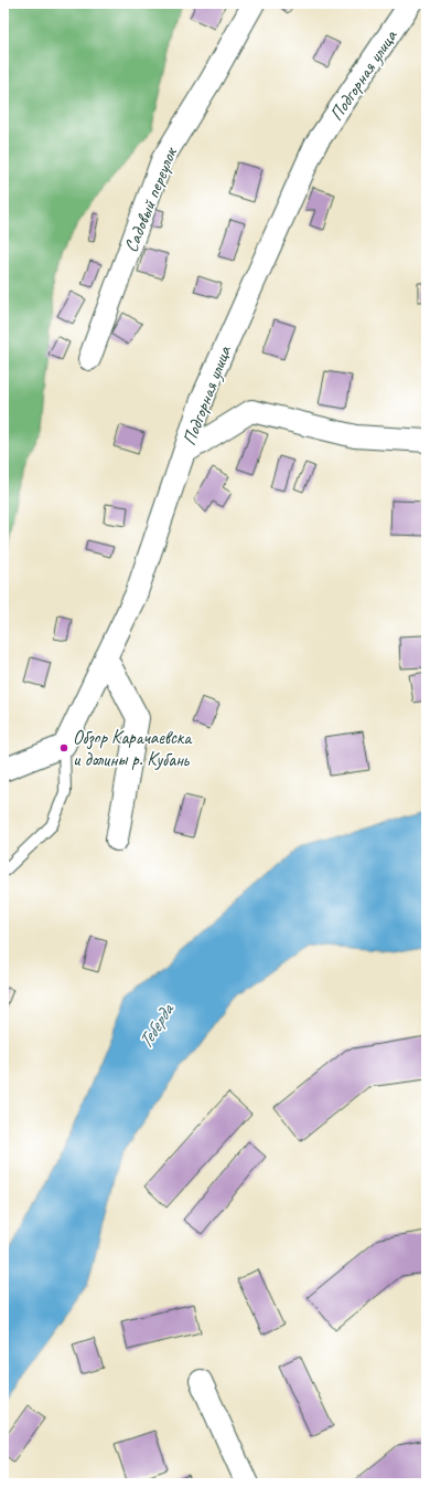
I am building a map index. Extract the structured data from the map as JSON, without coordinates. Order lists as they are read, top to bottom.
{
  "streets": {
    "street": ["Подгорная улица", "Садовый переулок"]
  },
  "water": ["Теберда"],
  "places": ["Обзор Карачаевска и долины р. Кубань"]
}
